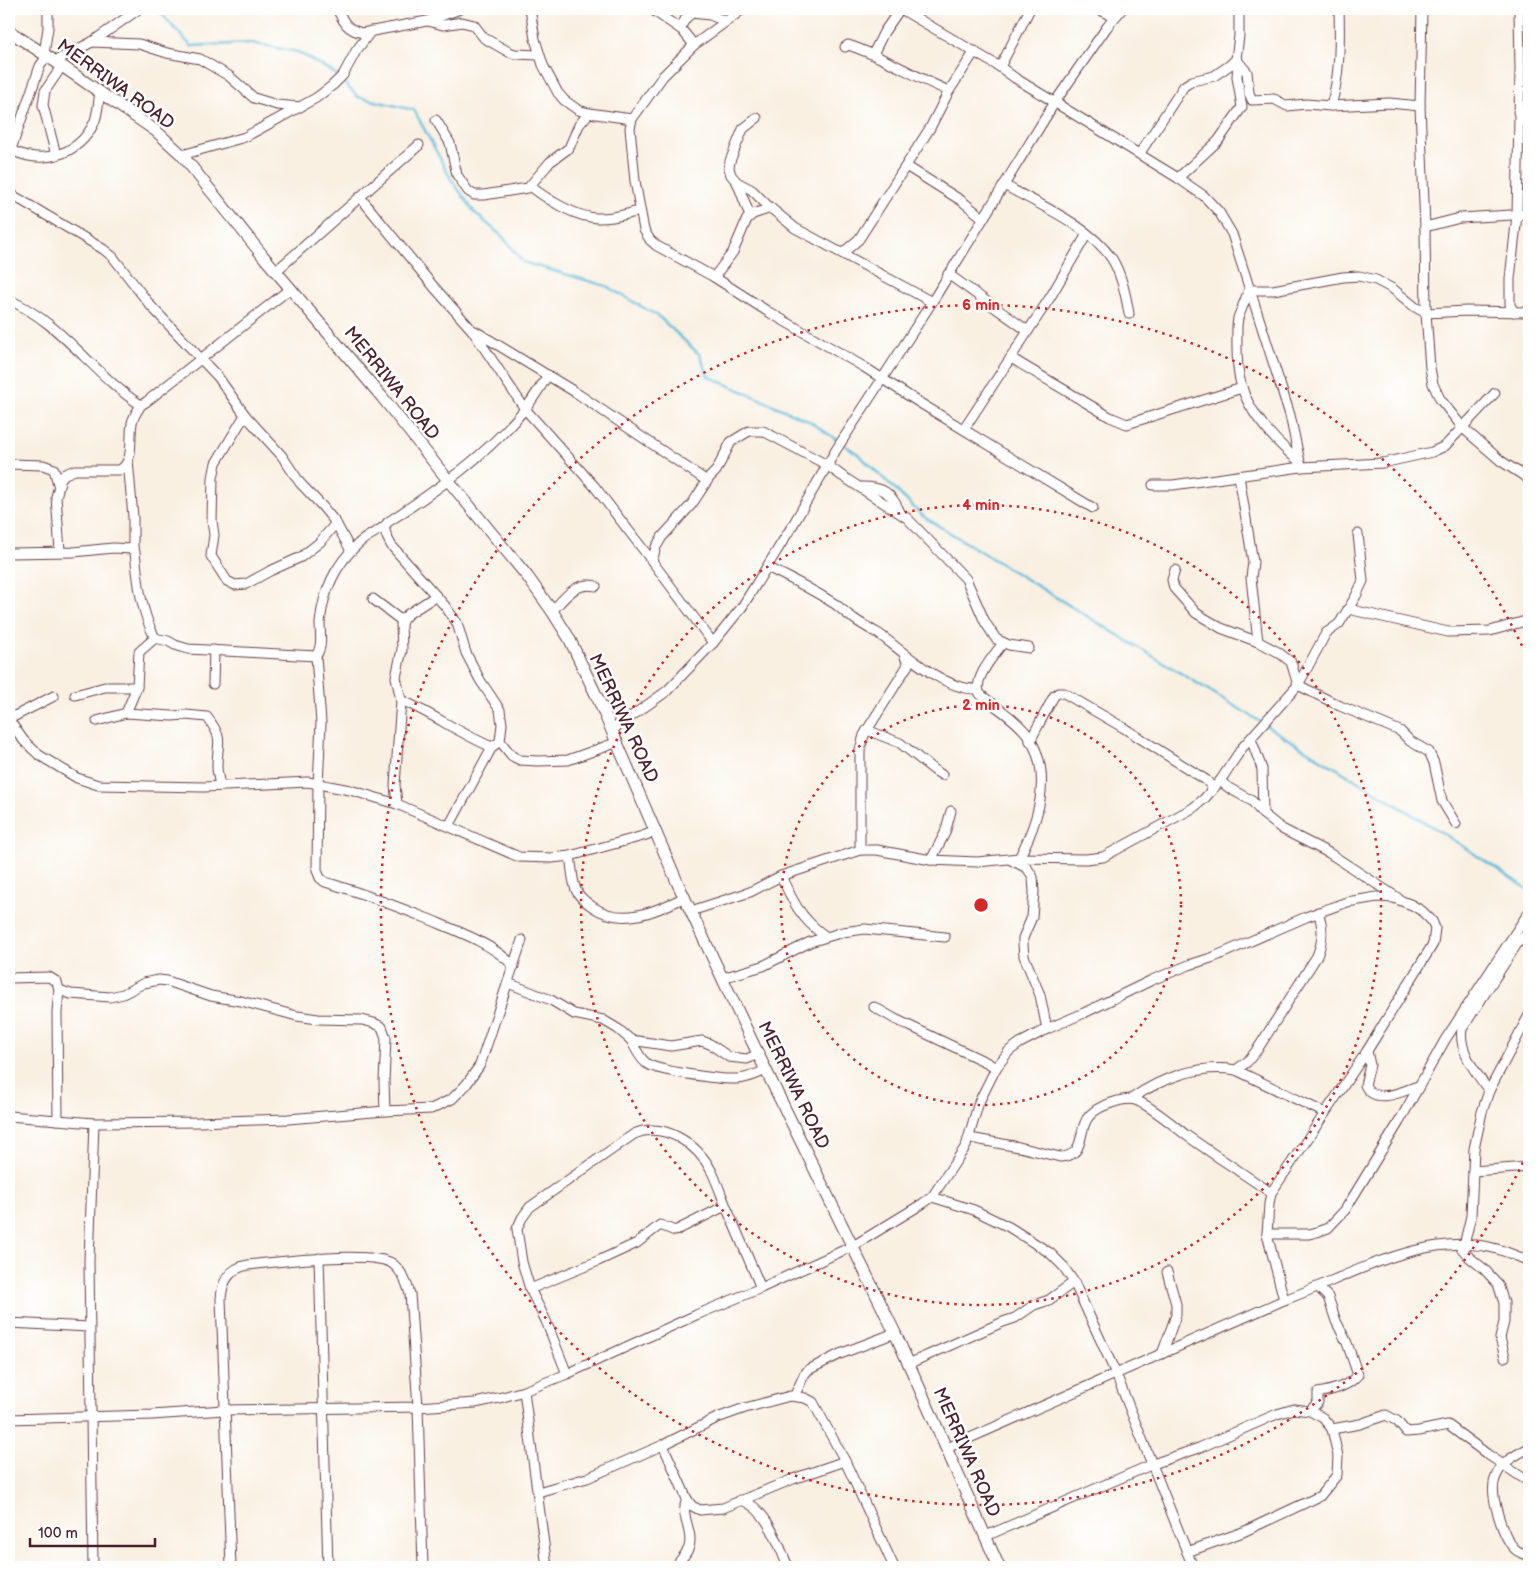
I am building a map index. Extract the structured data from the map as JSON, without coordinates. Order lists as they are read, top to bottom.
{
  "streets": {
    "street": ["MERRIWA ROAD"]
  },
  "scale_bar": "100 m",
  "rings": ["6 min", "4 min", "2 min"]
}
